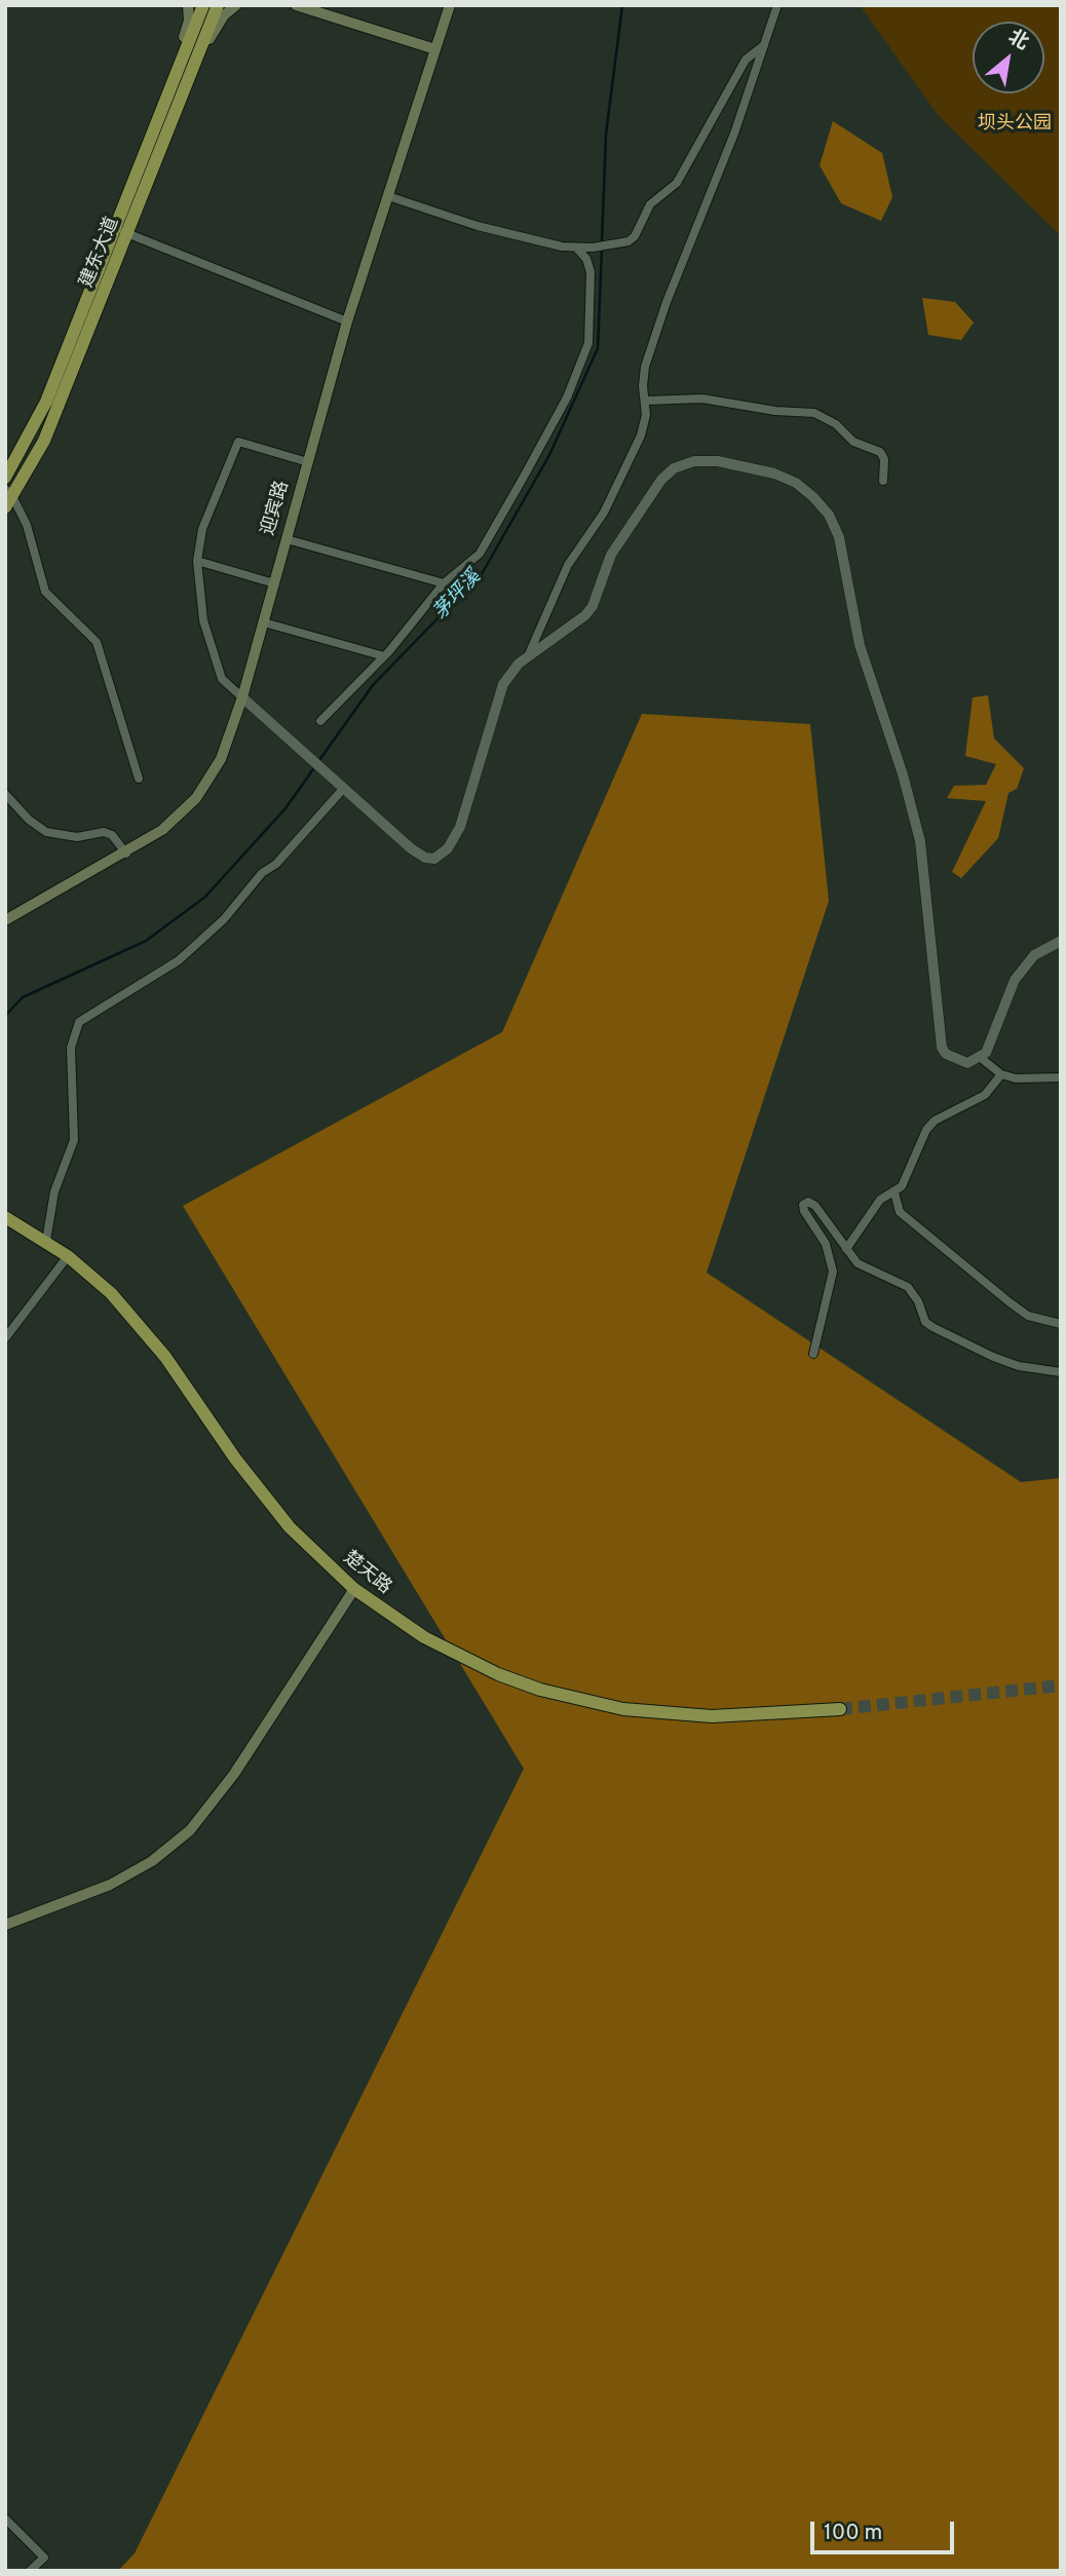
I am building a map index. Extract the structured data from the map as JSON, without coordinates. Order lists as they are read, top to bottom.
{
  "streets": {
    "highway": ["建东大道", "楚天路"],
    "main road": ["迎宾路"]
  },
  "water": ["茅坪溪"],
  "parks": ["坝头公园"],
  "scale_bar": "100 m",
  "north": "top right"
}
